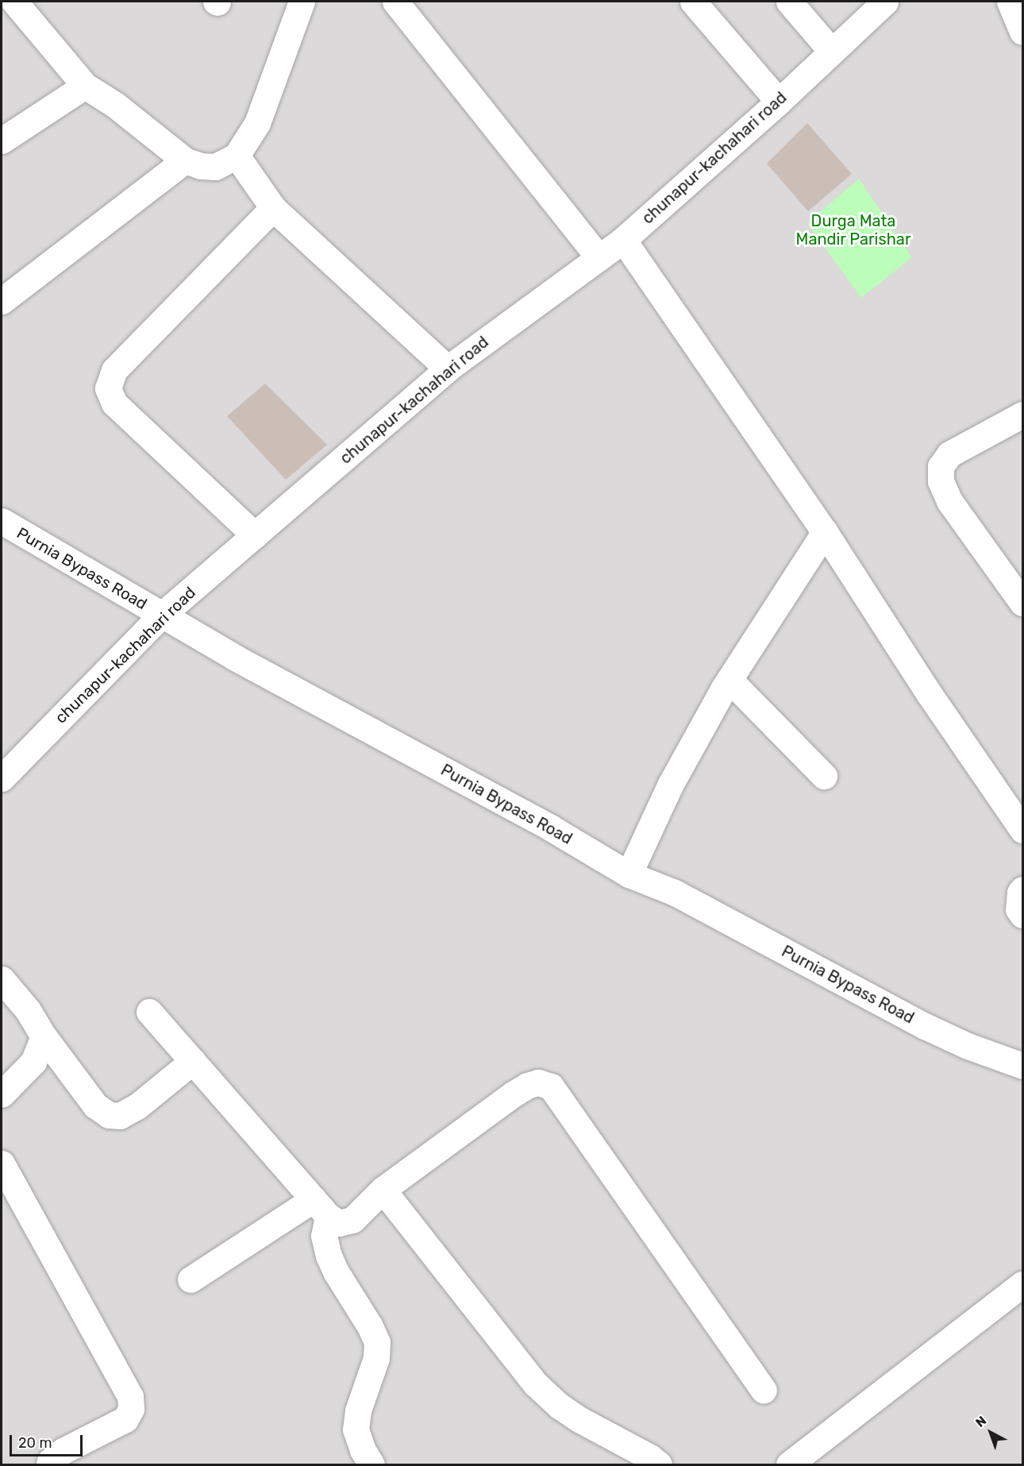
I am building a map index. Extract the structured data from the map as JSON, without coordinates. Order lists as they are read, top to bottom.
{
  "streets": {
    "street": ["chunapur-kachahari road", "Purnia Bypass Road"]
  },
  "crossings": [
    ["chunapur-kachahari road", "Purnia Bypass Road"]
  ],
  "parks": ["Durga Mata Mandir Parishar"],
  "scale_bar": "20 m",
  "north": "top left"
}
